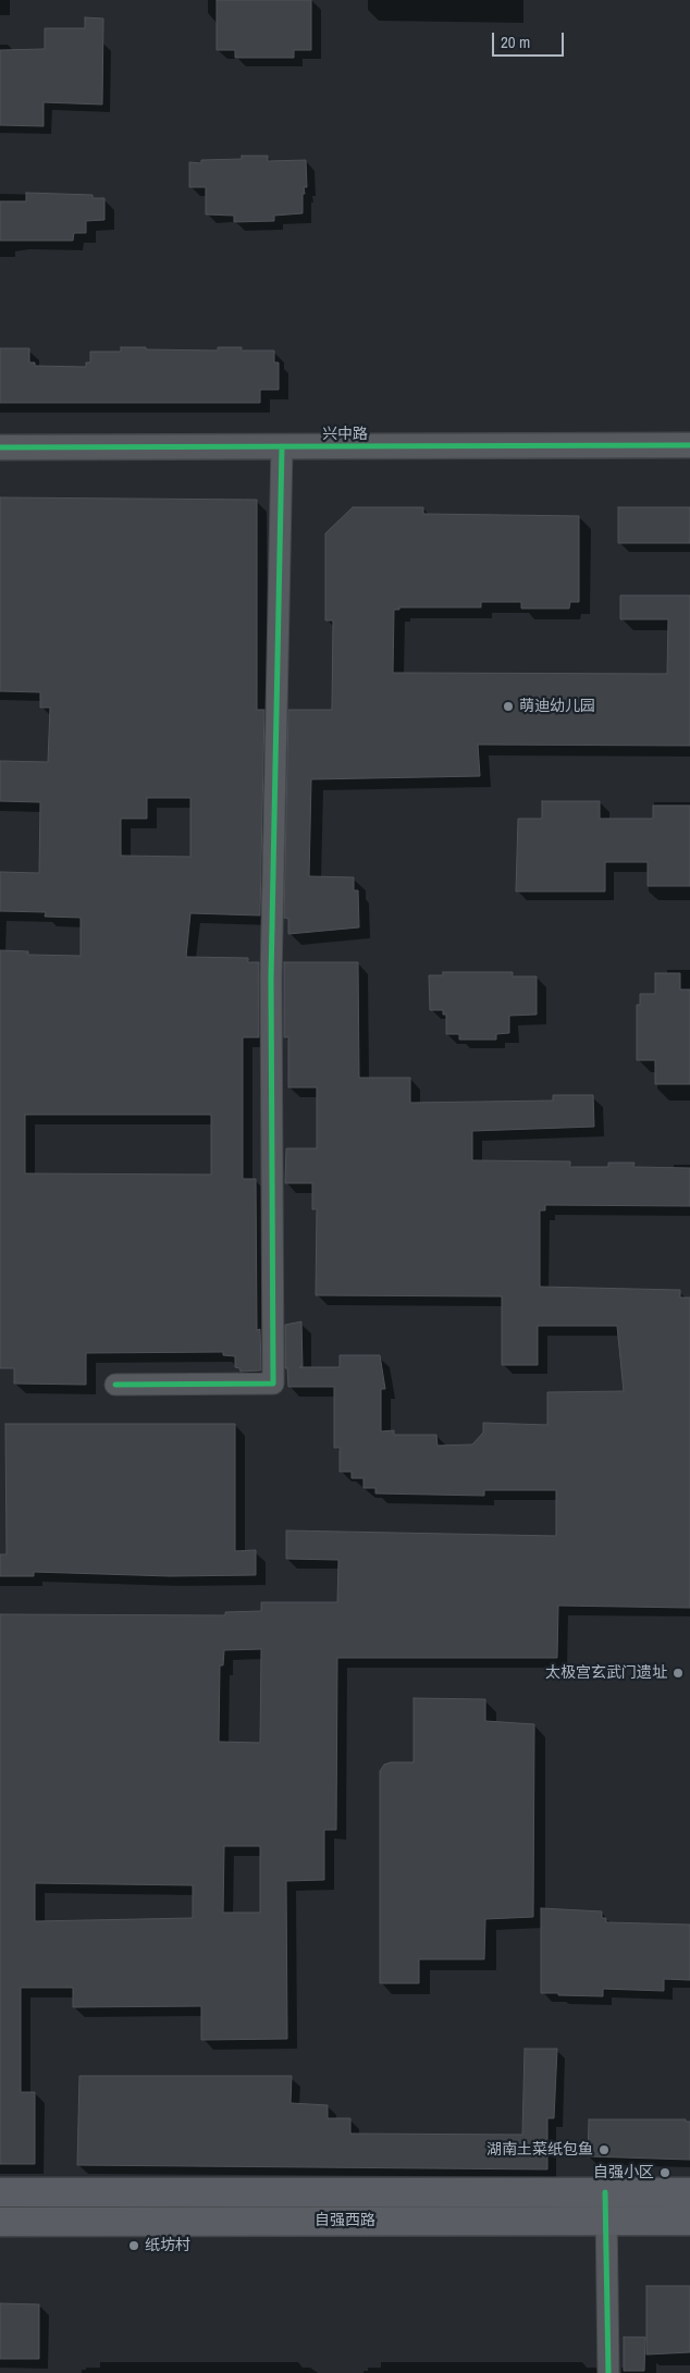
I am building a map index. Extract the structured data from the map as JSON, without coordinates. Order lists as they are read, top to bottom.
{
  "streets": {
    "main road": ["自强西路"],
    "street": ["兴中路"]
  },
  "places": [
    "萌迪幼儿园",
    "太极宫玄武门遗址",
    "湖南土菜纸包鱼",
    "自强小区",
    "纸坊村"
  ],
  "scale_bar": "20 m"
}
